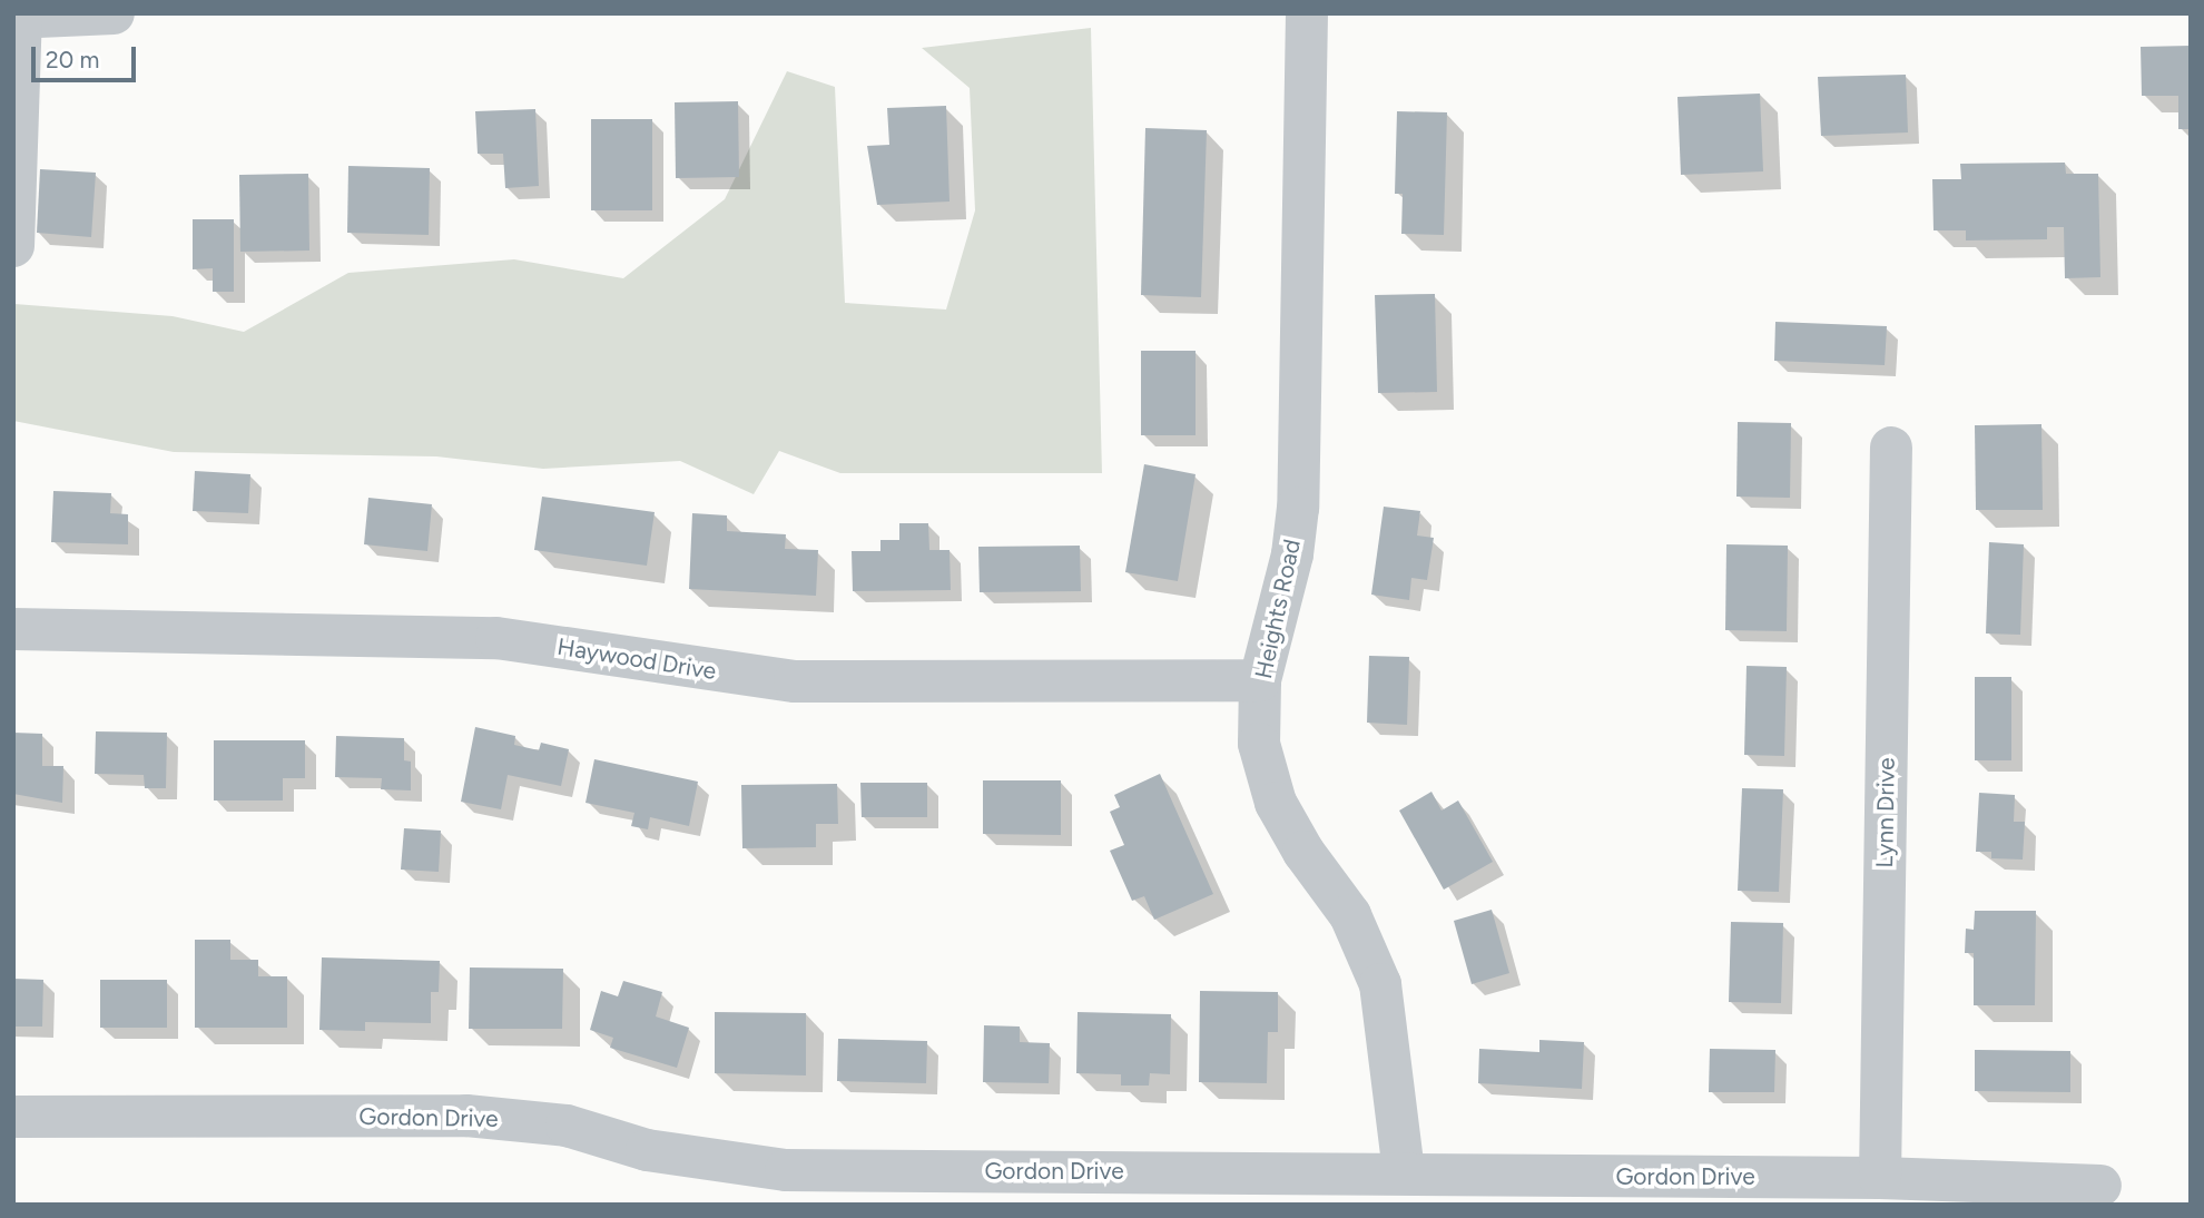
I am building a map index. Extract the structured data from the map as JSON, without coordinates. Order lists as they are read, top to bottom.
{
  "streets": {
    "street": [
      "Heights Road",
      "Haywood Drive",
      "Lynn Drive",
      "Gordon Drive"
    ]
  },
  "crossings": [
    ["Heights Road", "Haywood Drive"],
    ["Heights Road", "Gordon Drive"],
    ["Lynn Drive", "Gordon Drive"]
  ],
  "scale_bar": "20 m"
}
